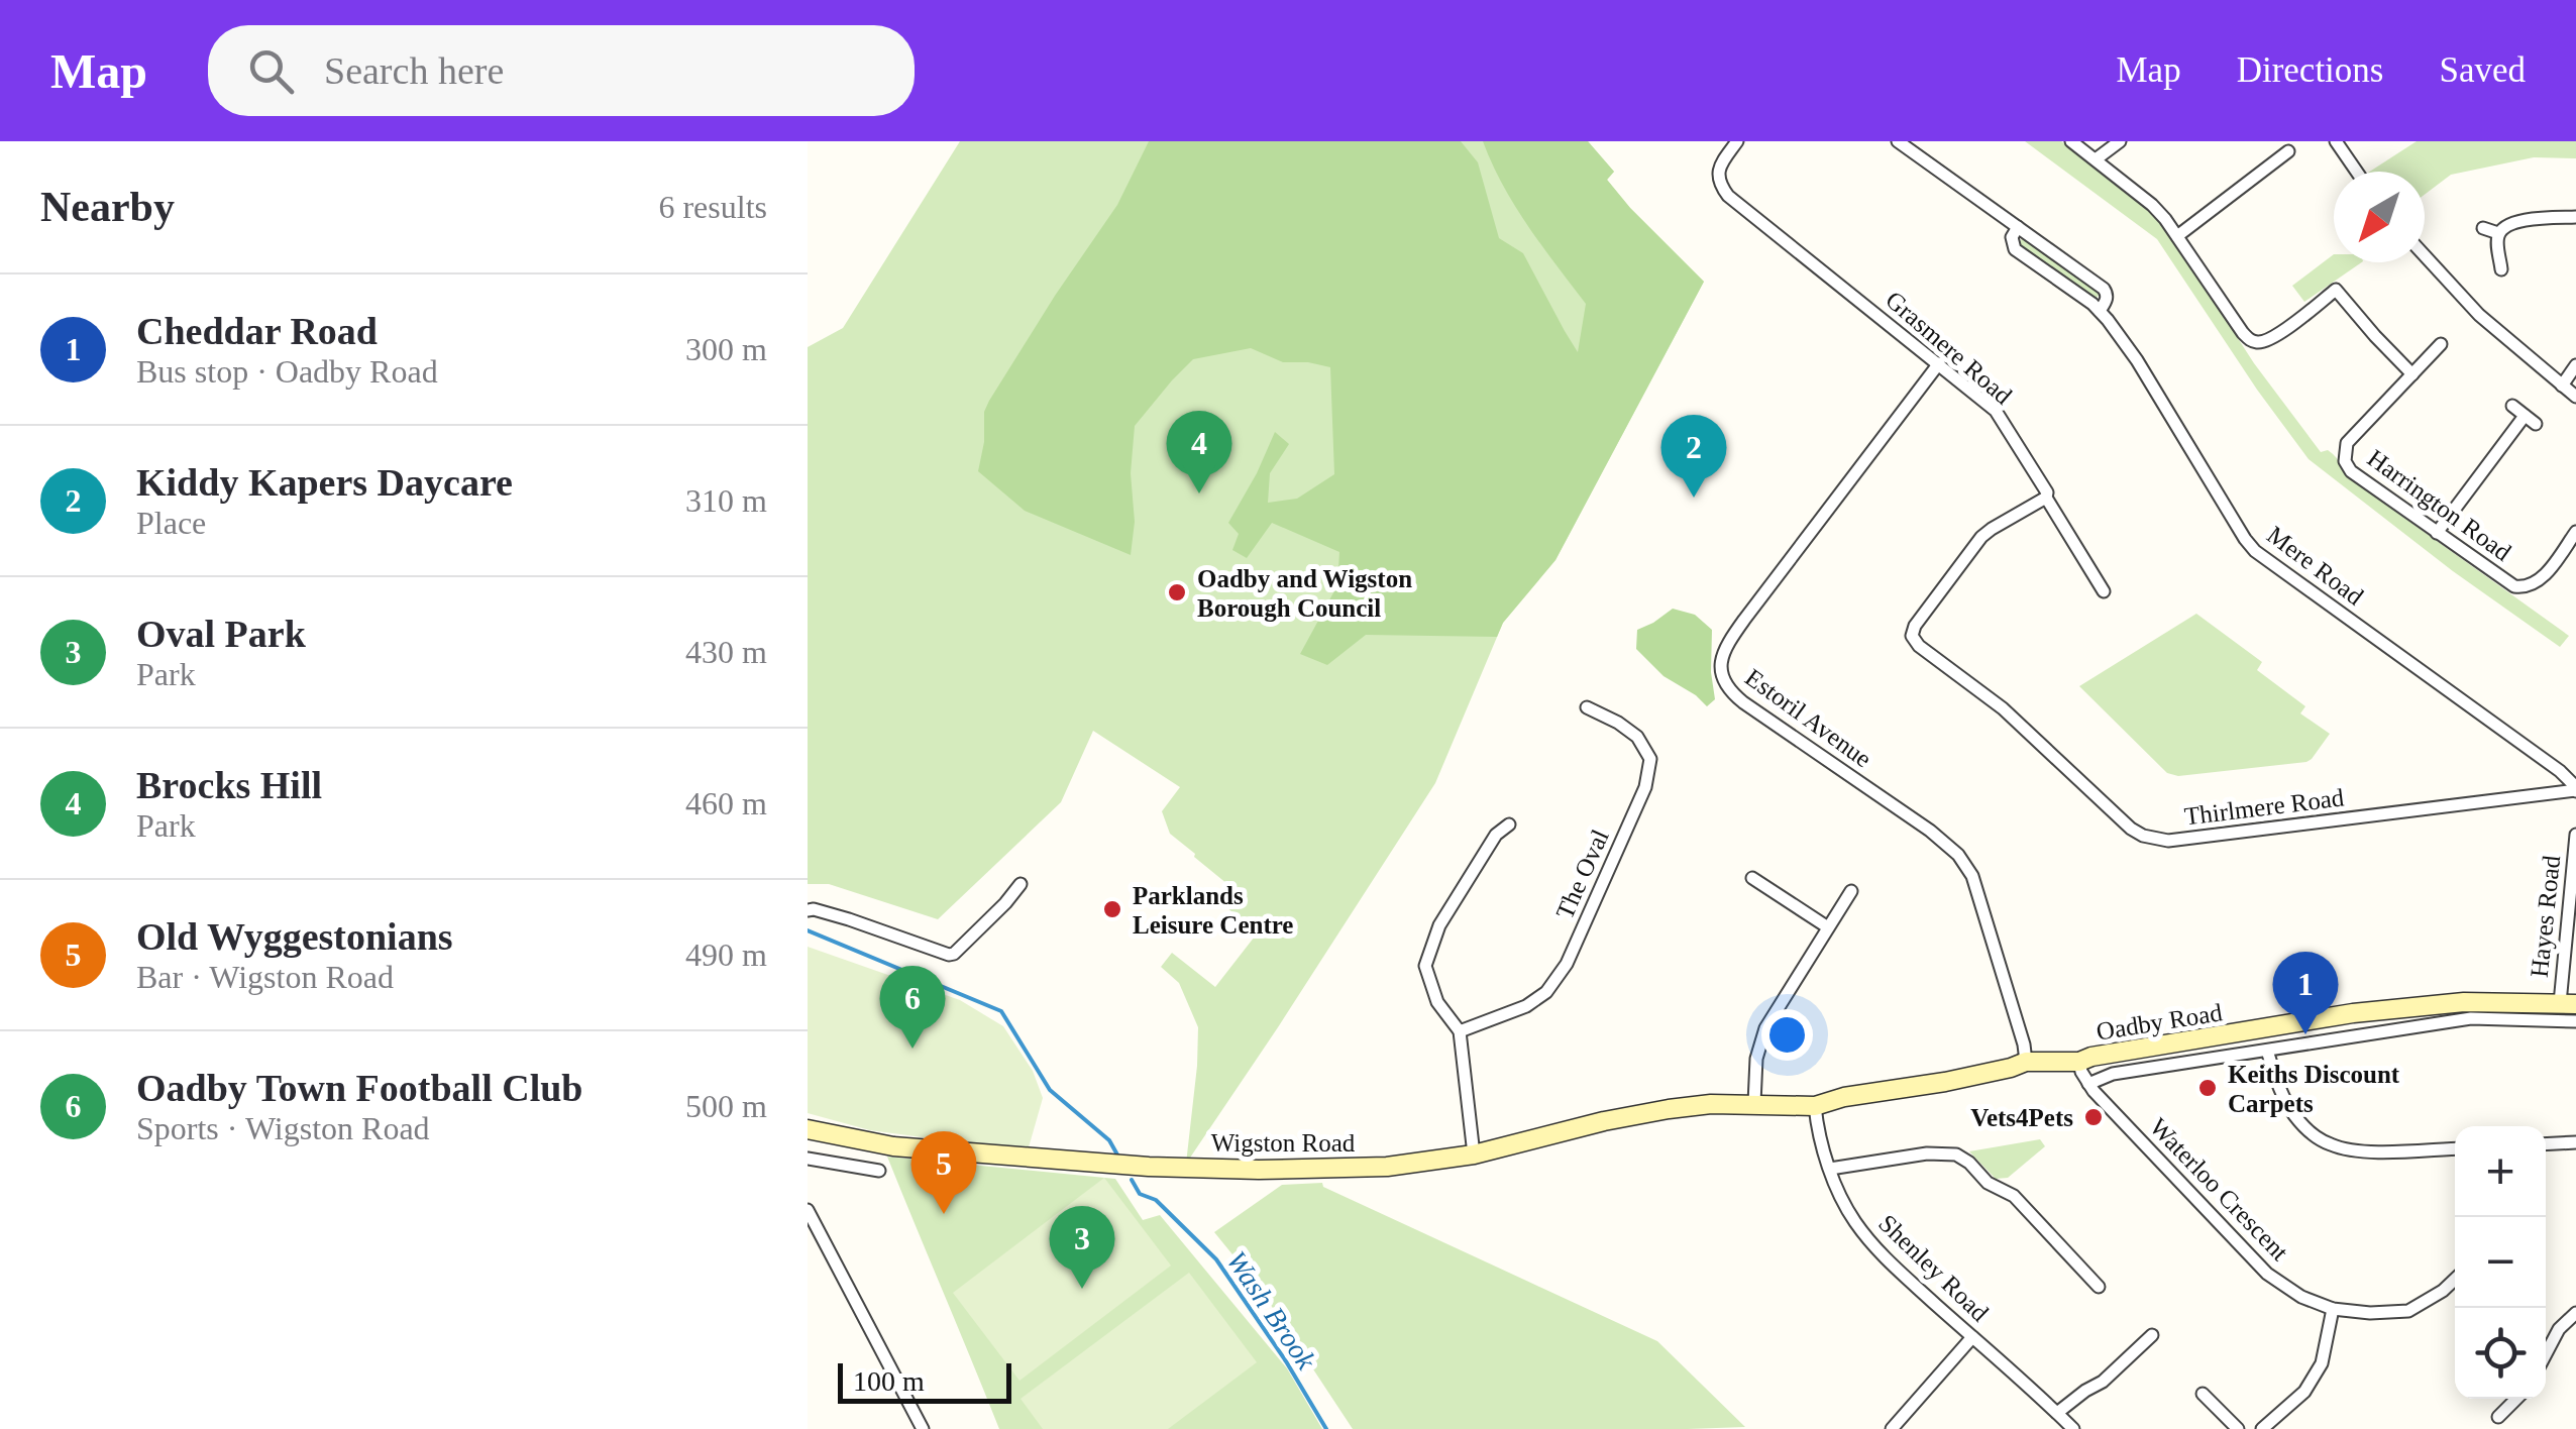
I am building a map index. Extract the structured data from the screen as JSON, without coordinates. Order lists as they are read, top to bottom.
{
  "streets": {
    "main road": ["Oadby Road", "Wigston Road"],
    "street": [
      "Grasmere Road",
      "Harrington Road",
      "Mere Road",
      "Estoril Avenue",
      "Thirlmere Road",
      "The Oval",
      "Hayes Road",
      "Waterloo Crescent",
      "Shenley Road"
    ]
  },
  "crossings": [
    ["Grasmere Road", "Estoril Avenue"],
    ["Grasmere Road", "Thirlmere Road"],
    ["Mere Road", "Thirlmere Road"],
    ["Estoril Avenue", "Oadby Road"],
    ["Hayes Road", "Oadby Road"],
    ["Oadby Road", "Wigston Road"],
    ["Oadby Road", "Waterloo Crescent"],
    ["Oadby Road", "Shenley Road"]
  ],
  "water": ["Wash Brook"],
  "places": [
    "Oadby and Wigston Borough Council",
    "Parklands Leisure Centre",
    "Keiths Discount Carpets",
    "Vets4Pets"
  ],
  "scale_bar": "100 m",
  "north": "bottom left",
  "page": {
    "header": "Map",
    "search": "Search here",
    "nav": ["Map", "Directions", "Saved"],
    "heading": ["Nearby", "6 results"],
    "list": [
      {
        "mark": "1",
        "name": "Cheddar Road",
        "note": "Bus stop · Oadby Road",
        "value": "300 m"
      },
      {
        "mark": "2",
        "name": "Kiddy Kapers Daycare",
        "note": "Place",
        "value": "310 m"
      },
      {
        "mark": "3",
        "name": "Oval Park",
        "note": "Park",
        "value": "430 m"
      },
      {
        "mark": "4",
        "name": "Brocks Hill",
        "note": "Park",
        "value": "460 m"
      },
      {
        "mark": "5",
        "name": "Old Wyggestonians",
        "note": "Bar · Wigston Road",
        "value": "490 m"
      },
      {
        "mark": "6",
        "name": "Oadby Town Football Club",
        "note": "Sports · Wigston Road",
        "value": "500 m"
      }
    ],
    "pins": [
      "4",
      "2",
      "1",
      "6",
      "5",
      "3"
    ],
    "map_buttons": ["+", "−"],
    "scale": "100 m"
  }
}
